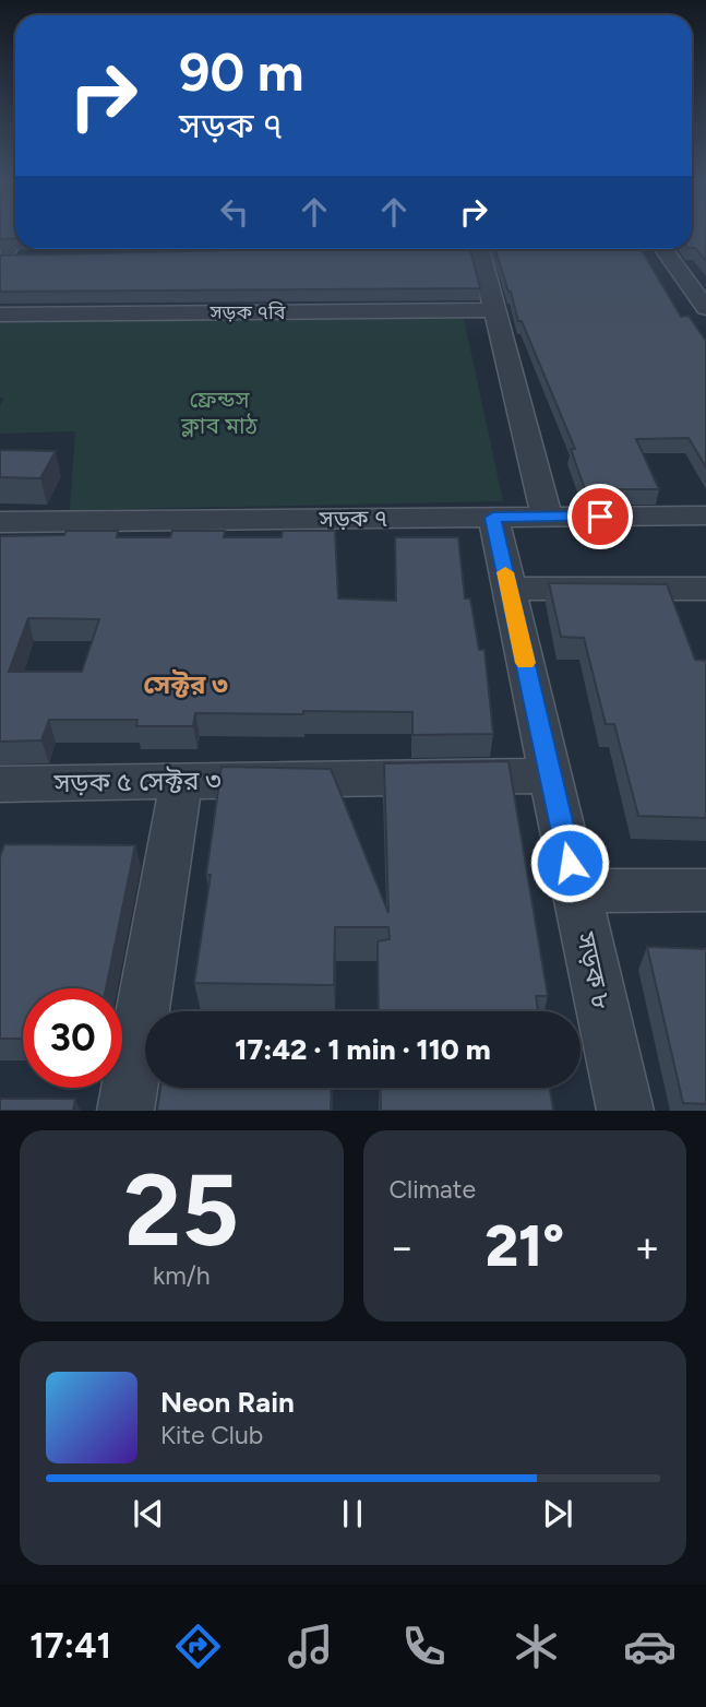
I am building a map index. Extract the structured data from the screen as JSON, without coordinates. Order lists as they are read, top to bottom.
{
  "streets": {
    "street": [
      "সড়ক ৭বি",
      "সড়ক ৭",
      "সড়ক ৫ সেক্টর ৩",
      "সড়ক ৮"
    ]
  },
  "crossings": [
    ["সড়ক ৭", "সড়ক ৮"],
    ["সড়ক ৫ সেক্টর ৩", "সড়ক ৮"]
  ],
  "districts": ["সেক্টর ৩"],
  "parks": ["ফ্রেন্ডস ক্লাব মাঠ"],
  "page": {
    "turn": ["90 m", "সড়ক ৭"],
    "limit": "30",
    "trip": "17:42 · 1 min · 110 m",
    "tile": [
      ["25", "km/h"],
      "Climate"
    ],
    "heat": ["−", "21°", "+"],
    "song": ["Neon Rain", "Kite Club"],
    "tabs": "17:41"
  }
}
